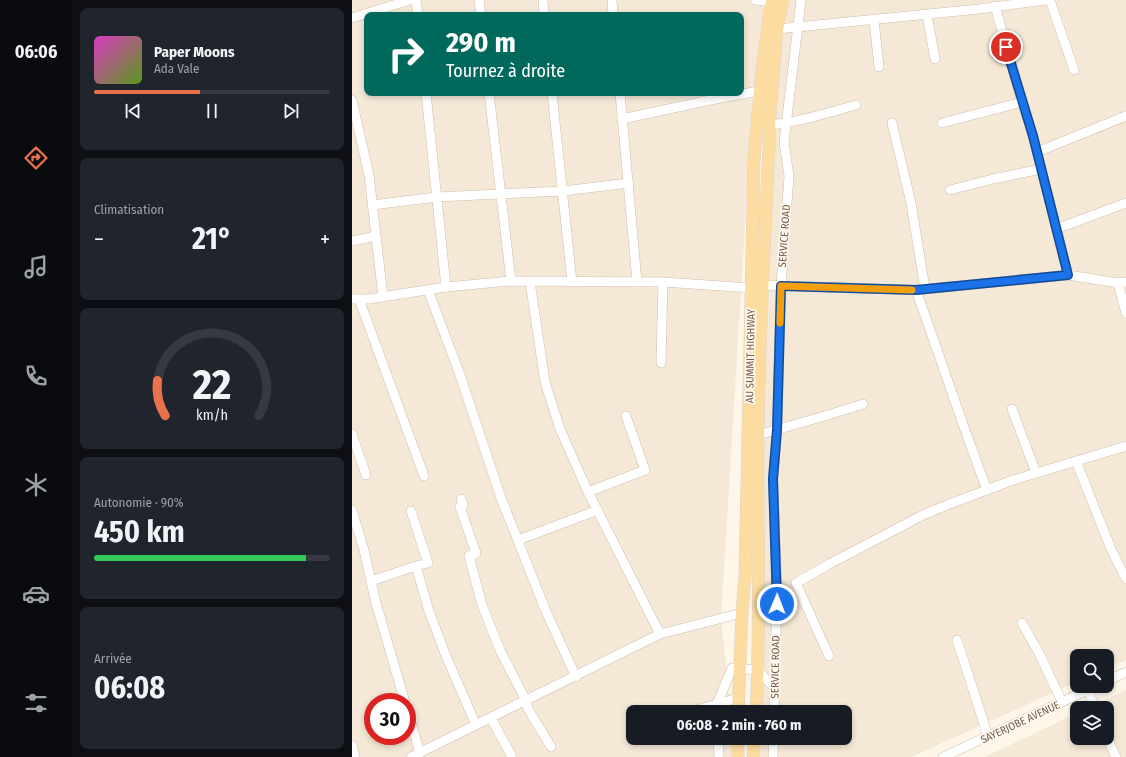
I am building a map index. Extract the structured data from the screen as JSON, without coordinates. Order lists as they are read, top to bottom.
{
  "streets": {
    "main road": ["AU SUMMIT HIGHWAY"],
    "street": ["SERVICE ROAD", "SAYERJOBE AVENUE"]
  },
  "page": {
    "tabs": "06:06",
    "turn": ["290 m", "Tournez à droite"],
    "song": ["Paper Moons", "Ada Vale"],
    "tile": [
      "Climatisation",
      ["Autonomie · 90%", "450 km"],
      ["Arrivée", "06:08"]
    ],
    "heat": ["−", "21°", "+"],
    "limit": "30",
    "trip": "06:08 · 2 min · 760 m",
    "gauge": ["22", "km/h"]
  }
}
